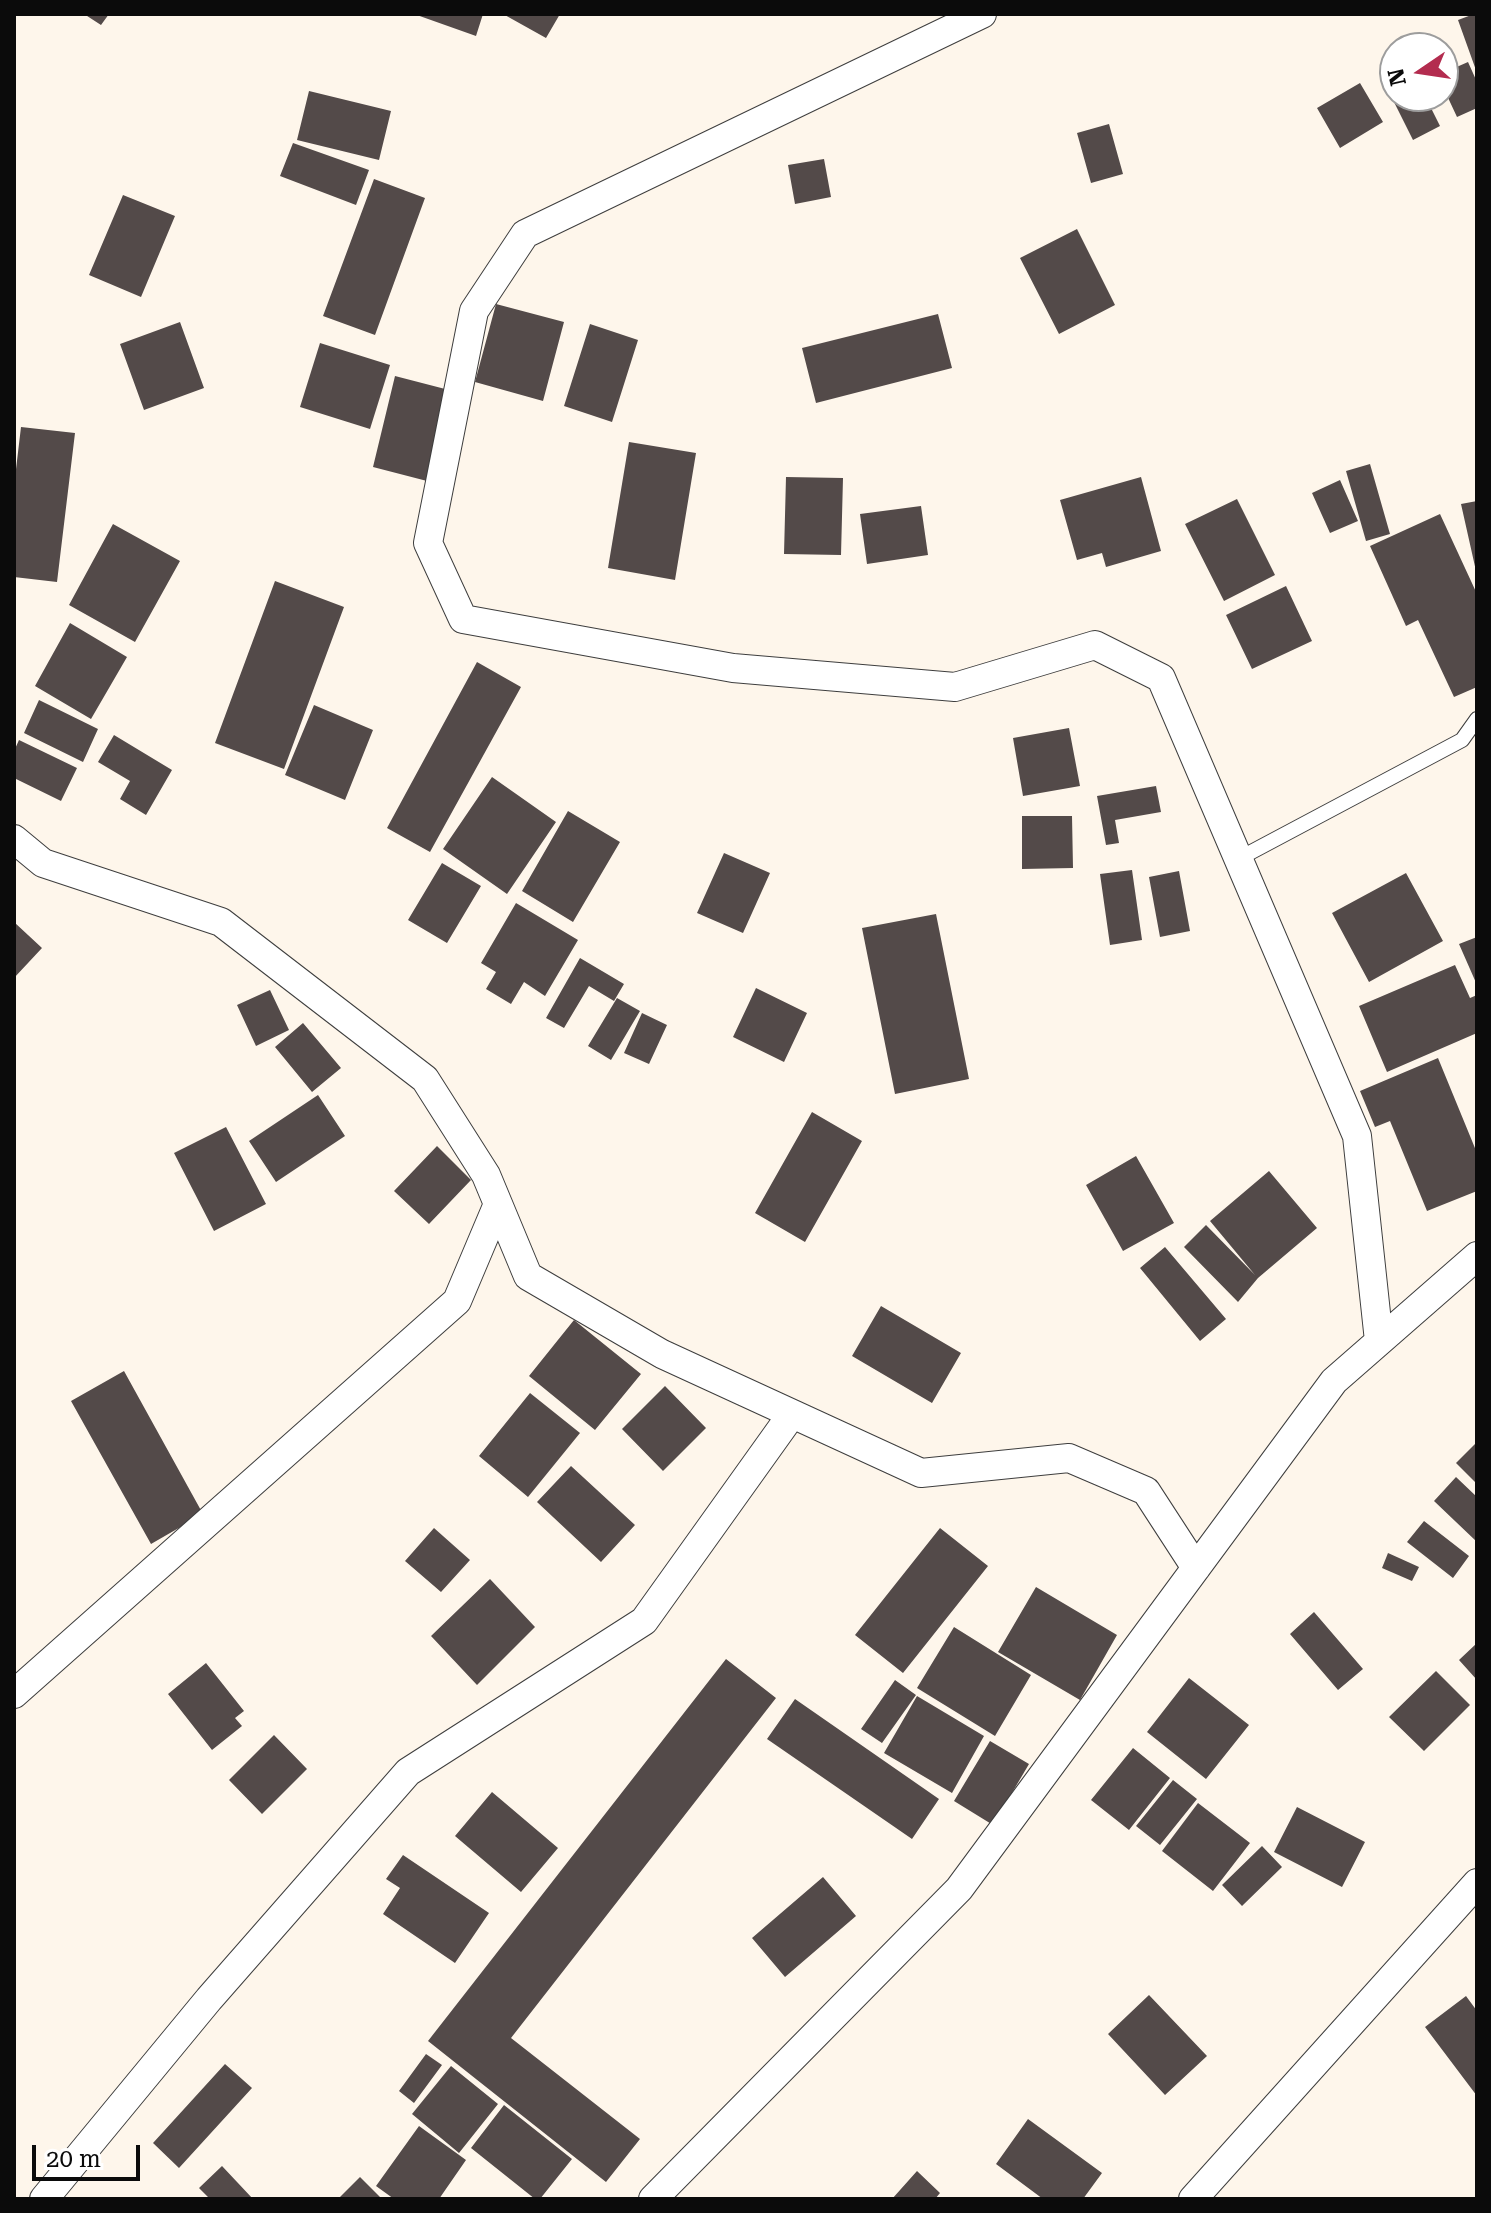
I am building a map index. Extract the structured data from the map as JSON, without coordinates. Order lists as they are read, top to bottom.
{
  "scale_bar": "20 m",
  "north": "left"
}
